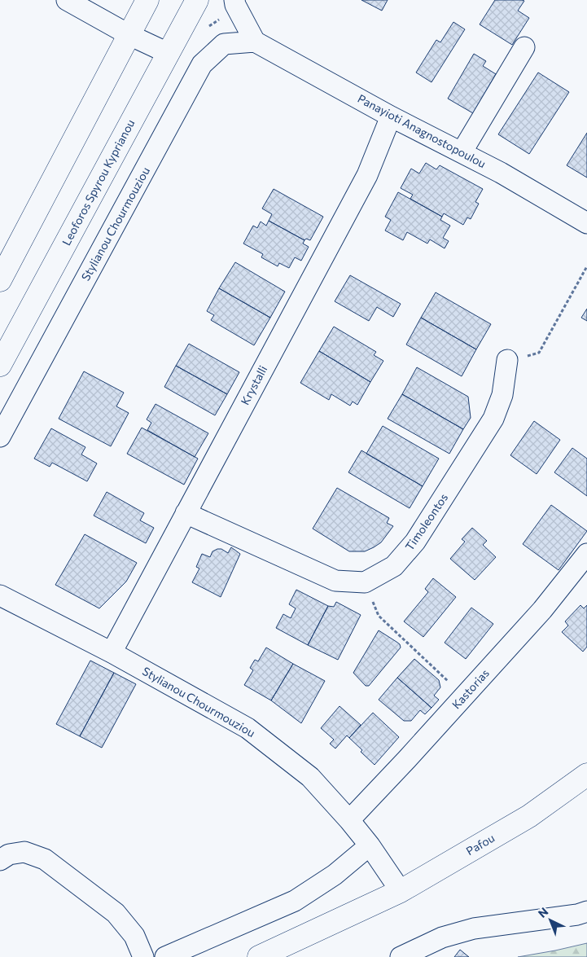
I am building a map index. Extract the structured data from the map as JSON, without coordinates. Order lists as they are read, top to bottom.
{
  "streets": {
    "main road": ["Leoforos Spyrou Kyprianou", "Pafou"],
    "street": [
      "Panayioti Anagnostopoulou",
      "Stylianou Chourmouziou",
      "Krystalli",
      "Timoleontos",
      "Kastorias"
    ]
  },
  "crossings": [
    ["Panayioti Anagnostopoulou", "Stylianou Chourmouziou"],
    ["Panayioti Anagnostopoulou", "Krystalli"],
    ["Stylianou Chourmouziou", "Krystalli"],
    ["Stylianou Chourmouziou", "Kastorias"],
    ["Stylianou Chourmouziou", "Pafou"]
  ],
  "north": "top left"
}
